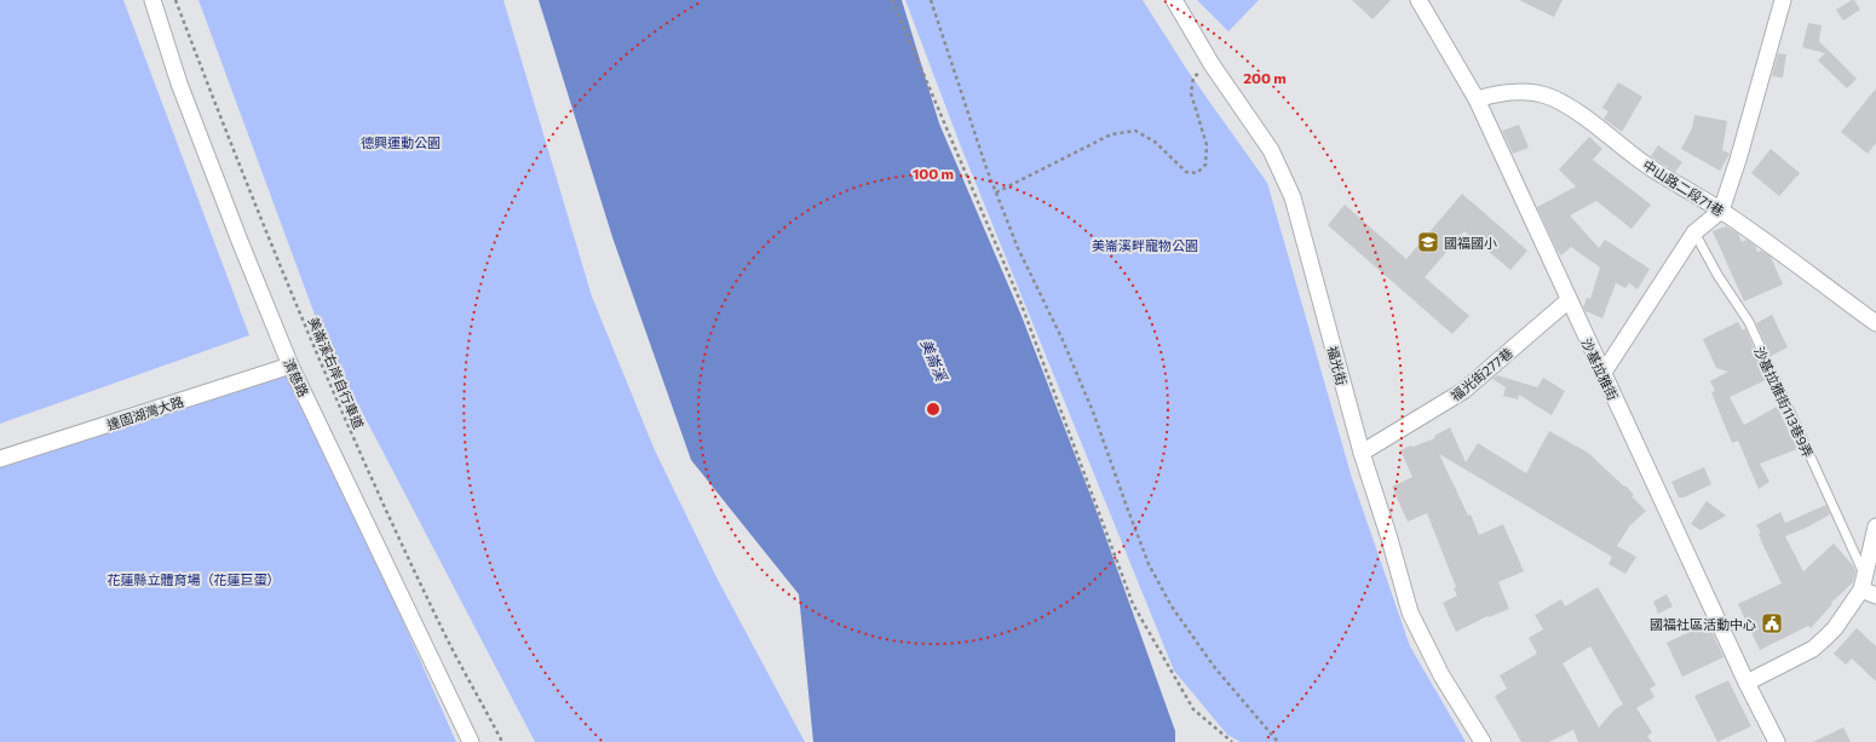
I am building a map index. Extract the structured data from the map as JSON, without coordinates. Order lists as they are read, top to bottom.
{
  "streets": {
    "street": [
      "中山路二段71巷",
      "福光街",
      "沙基拉雅街",
      "福光街277巷",
      "濟慈路",
      "達固湖灣大路"
    ],
    "lane": ["沙基拉雅街113巷9弄"],
    "path": ["美崙溪右岸自行車道"]
  },
  "crossings": [
    ["中山路二段71巷", "沙基拉雅街"],
    ["福光街", "福光街277巷"],
    ["沙基拉雅街", "福光街277巷"],
    ["濟慈路", "達固湖灣大路"]
  ],
  "water": ["美崙溪"],
  "parks": ["德興運動公園", "美崙溪畔寵物公園", "花蓮縣立體育場（花蓮巨蛋）"],
  "places": {
    "school or university": ["國福國小"],
    "public building": ["國福社區活動中心"]
  },
  "rings": ["200 m", "100 m"]
}
